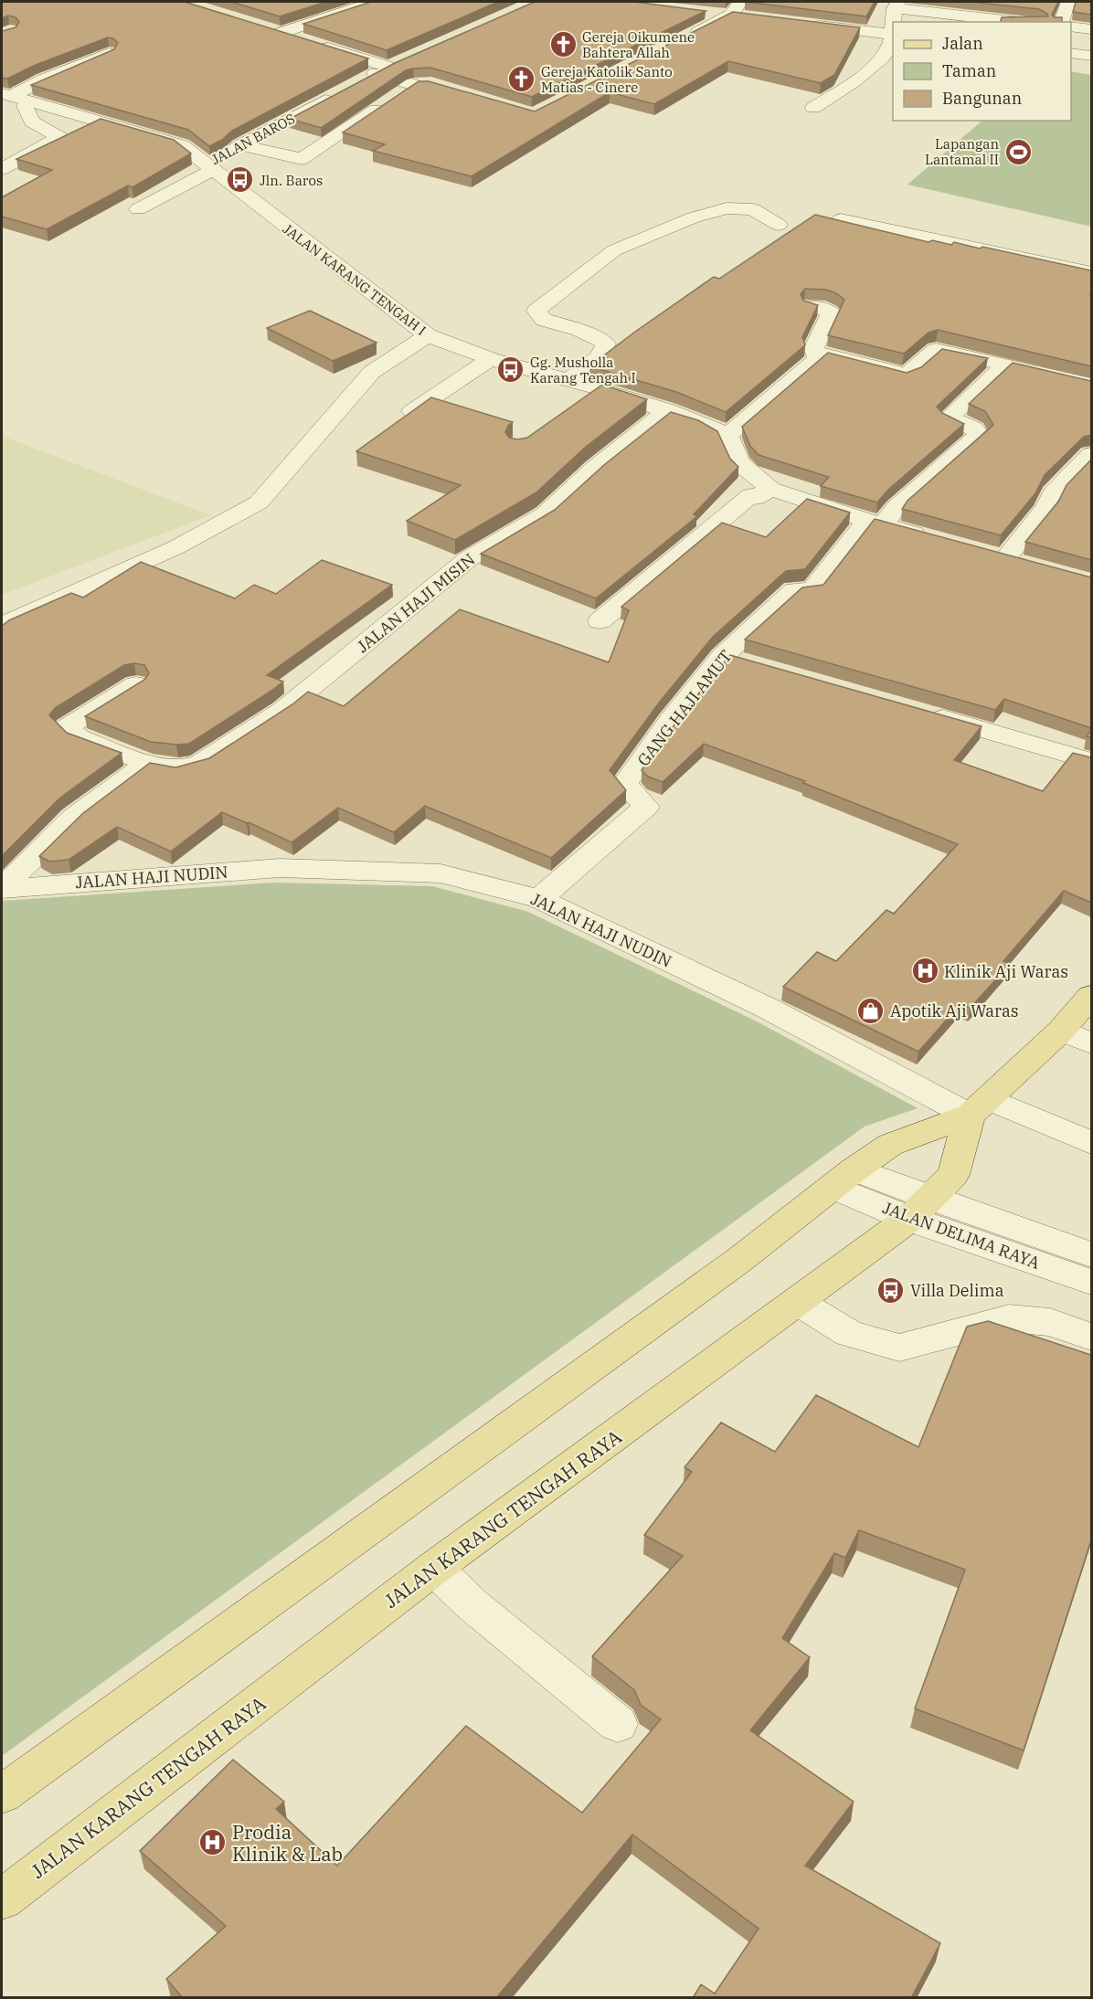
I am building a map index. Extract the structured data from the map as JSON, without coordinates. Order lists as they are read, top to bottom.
{
  "streets": {
    "main road": ["JALAN KARANG TENGAH RAYA"],
    "street": [
      "JALAN BAROS",
      "JALAN KARANG TENGAH I",
      "JALAN HAJI MISIN",
      "GANG HAJI AMUT",
      "JALAN HAJI NUDIN",
      "JALAN DELIMA RAYA"
    ]
  },
  "crossings": [
    ["JALAN BAROS", "JALAN KARANG TENGAH I"],
    ["JALAN KARANG TENGAH I", "JALAN HAJI MISIN"],
    ["GANG HAJI AMUT", "JALAN HAJI NUDIN"],
    ["JALAN HAJI NUDIN", "JALAN KARANG TENGAH RAYA"],
    ["JALAN DELIMA RAYA", "JALAN KARANG TENGAH RAYA"]
  ],
  "places": {
    "church": ["Gereja Oikumene Bahtera Allah", "Gereja Katolik Santo Matias - Cinere"],
    "sports": ["Lapangan Lantamal II"],
    "bus stop": ["Jln. Baros", "Gg. Musholla Karang Tengah I", "Villa Delima"],
    "hospital": ["Klinik Aji Waras", "Prodia Klinik & Lab"],
    "shop": ["Apotik Aji Waras"]
  },
  "legend": ["Jalan", "Taman", "Bangunan"]
}
